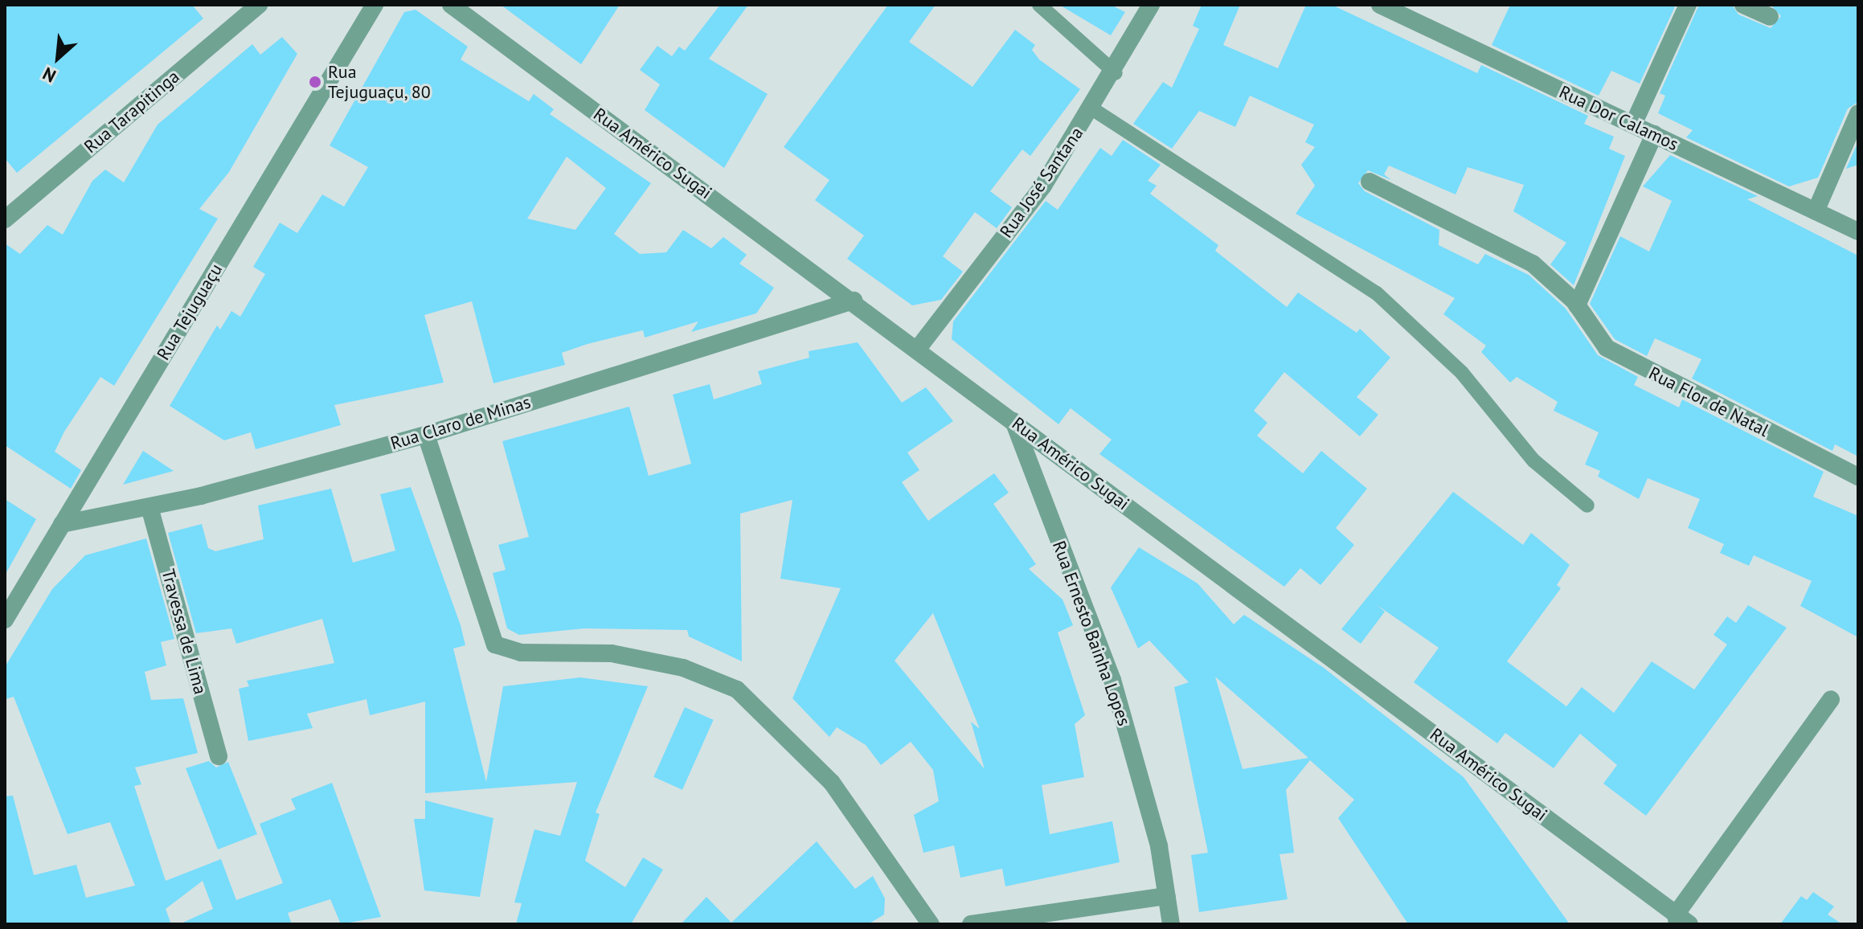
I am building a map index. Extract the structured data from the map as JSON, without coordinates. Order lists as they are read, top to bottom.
{
  "streets": {
    "street": [
      "Rua Tarapitinga",
      "Rua Dor Calamos",
      "Rua Américo Sugai",
      "Rua José Santana",
      "Rua Tejuguaçu",
      "Rua Flor de Natal",
      "Rua Claro de Minas",
      "Travessa de Lima",
      "Rua Ernesto Bainha Lopes"
    ]
  },
  "crossings": [
    ["Rua Américo Sugai", "Rua José Santana"],
    ["Rua Américo Sugai", "Rua Claro de Minas"],
    ["Rua Américo Sugai", "Rua Ernesto Bainha Lopes"],
    ["Rua Tejuguaçu", "Rua Claro de Minas"],
    ["Rua Claro de Minas", "Travessa de Lima"]
  ],
  "places": ["Rua Tejuguaçu, 80"],
  "north": "bottom left"
}
